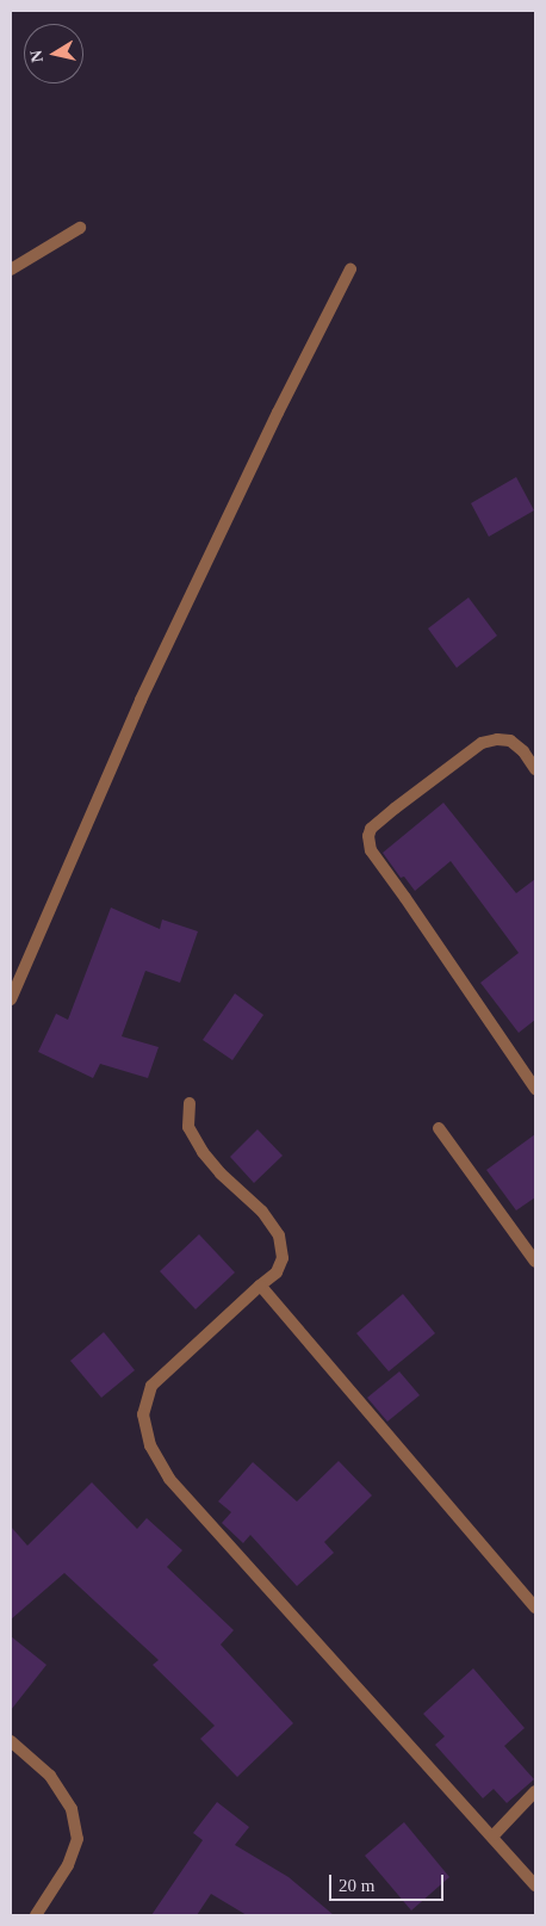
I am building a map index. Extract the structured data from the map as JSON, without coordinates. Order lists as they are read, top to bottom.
{
  "scale_bar": "20 m",
  "north": "left"
}
